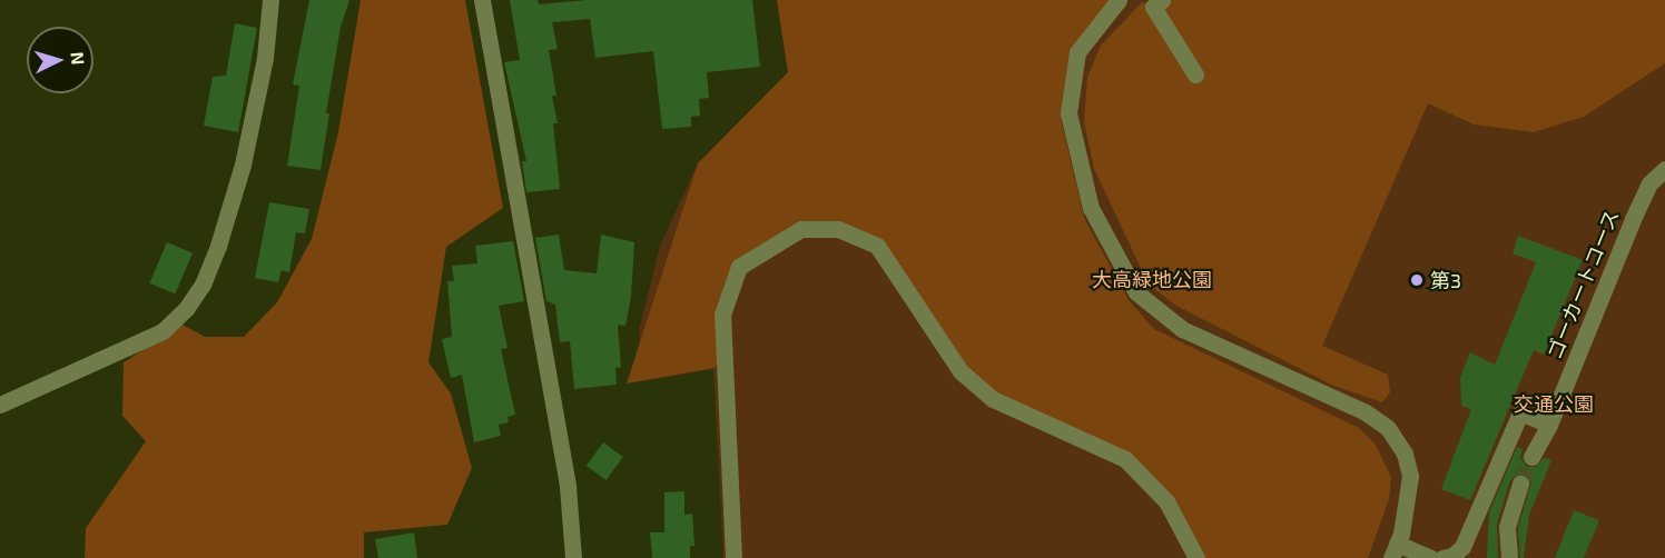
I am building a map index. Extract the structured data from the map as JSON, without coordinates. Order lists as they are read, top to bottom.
{
  "streets": {
    "street": ["ゴーカートコース"]
  },
  "parks": ["大高緑地公園", "交通公園"],
  "places": ["第3"],
  "north": "right"
}
